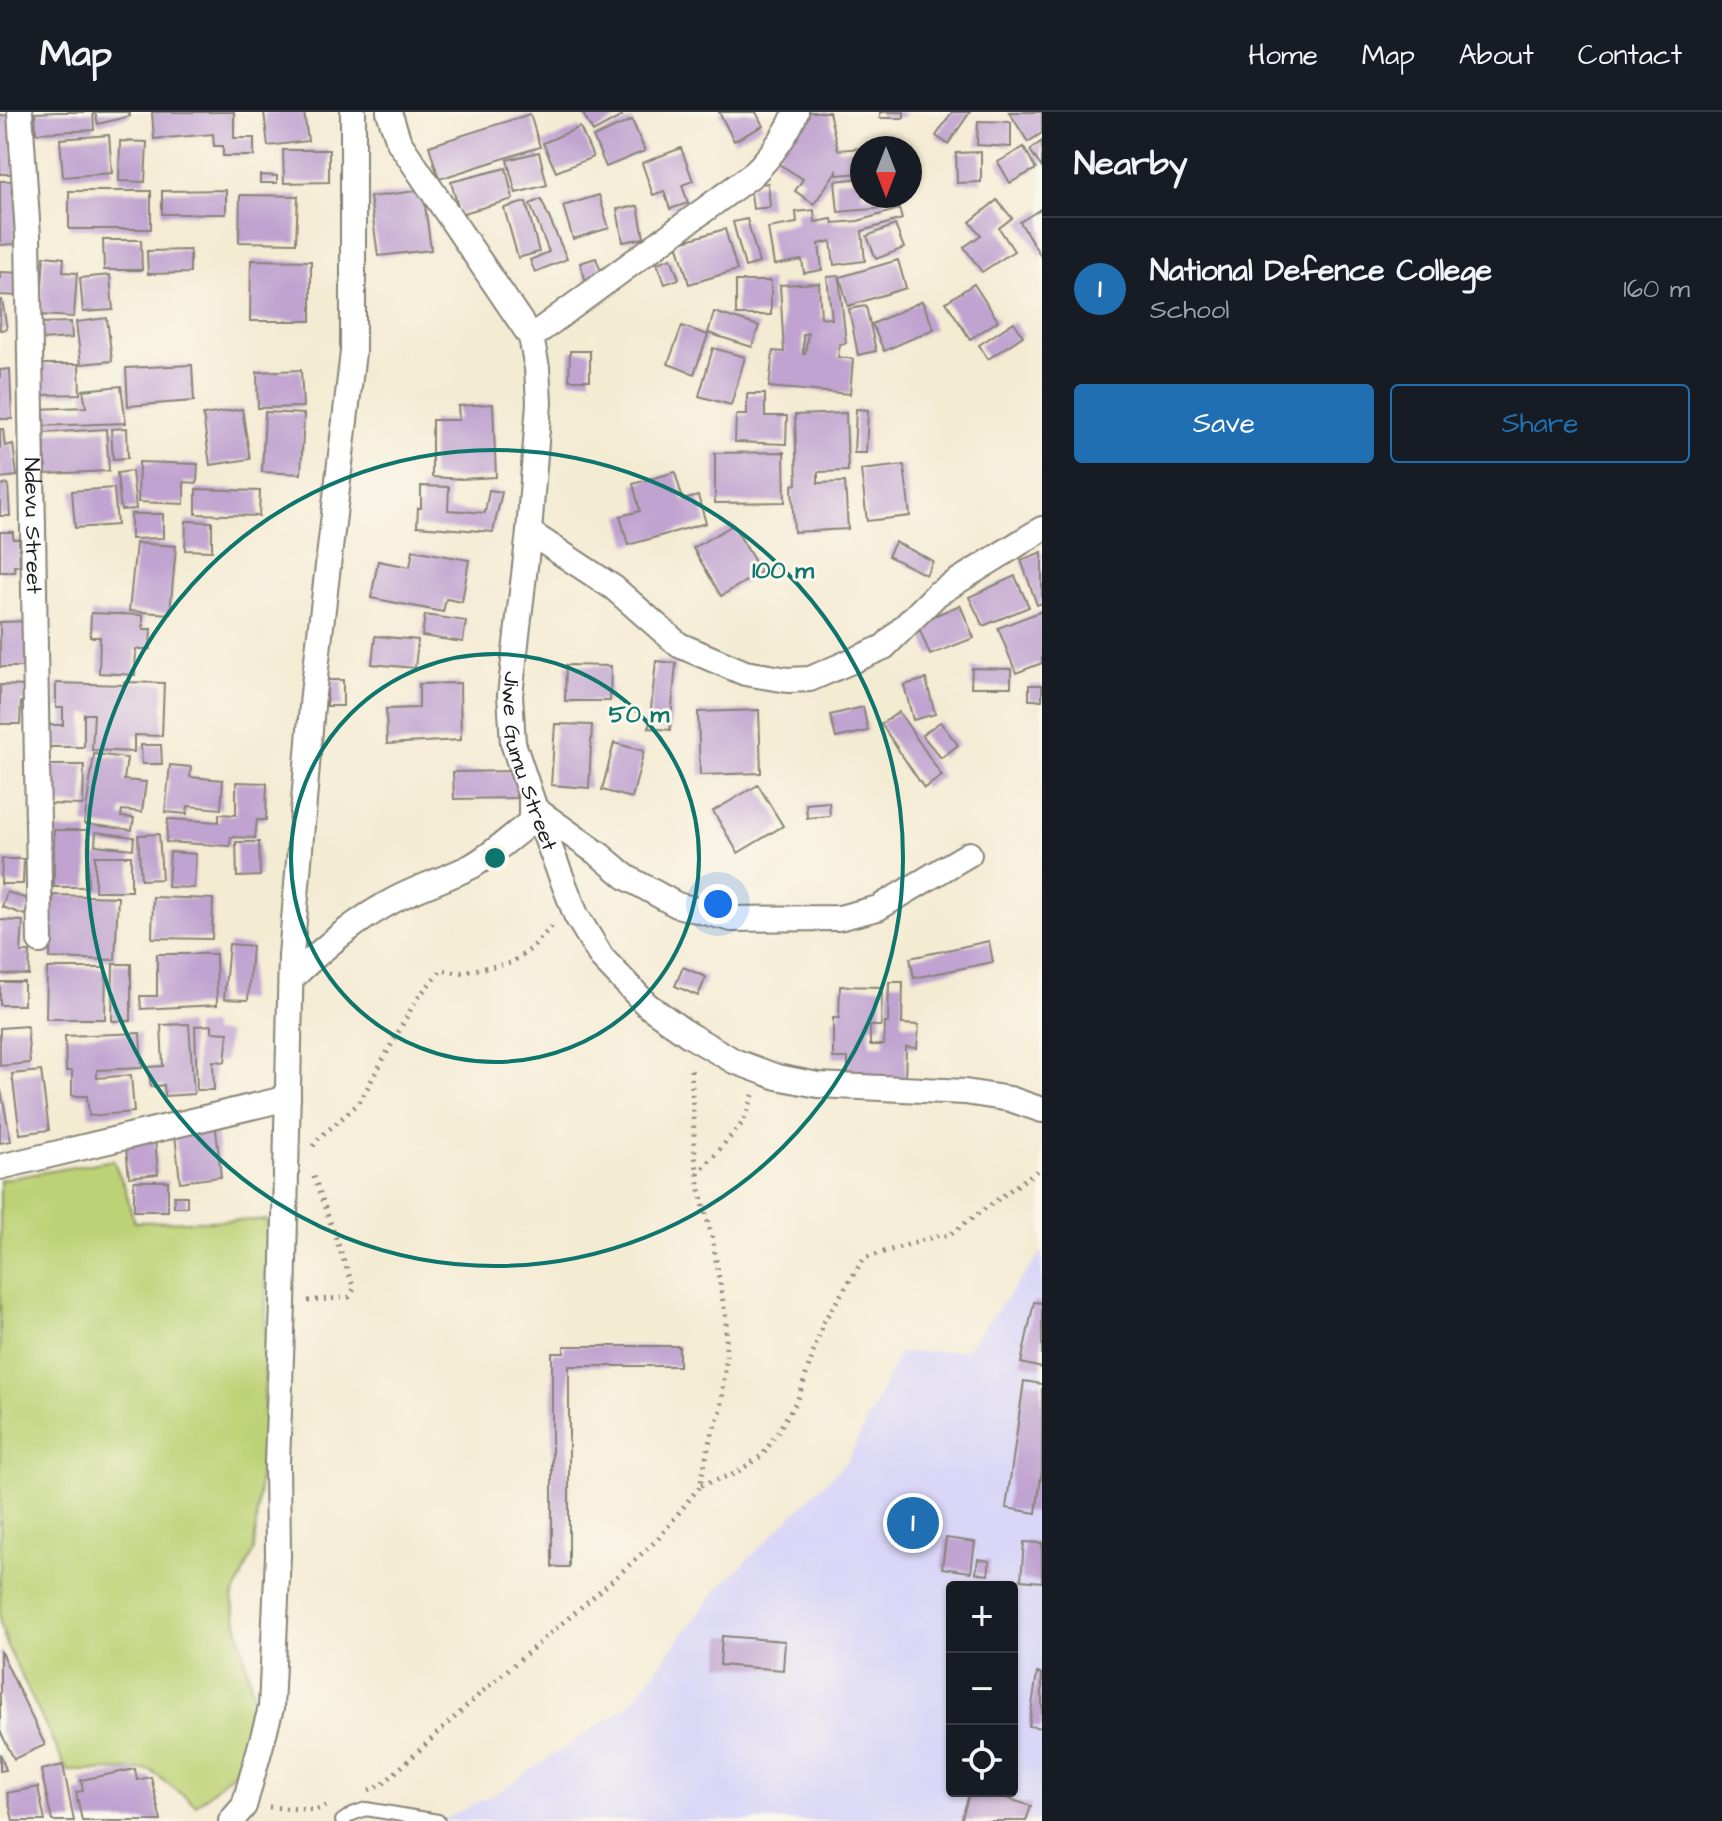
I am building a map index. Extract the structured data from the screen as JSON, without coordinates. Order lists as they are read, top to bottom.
{
  "streets": {
    "street": ["Ndevu Street", "Jiwe Gumu Street"]
  },
  "north": "bottom",
  "page": {
    "header": "Map",
    "nav": [
      "Home",
      "Map",
      "About",
      "Contact"
    ],
    "heading": "Nearby",
    "list": [
      {
        "mark": "1",
        "name": "National Defence College",
        "note": "School",
        "value": "160 m"
      }
    ],
    "buttons": ["Save", "Share"],
    "pins": "1",
    "map_buttons": ["+", "−"]
  },
  "rings": ["100 m", "50 m"]
}
